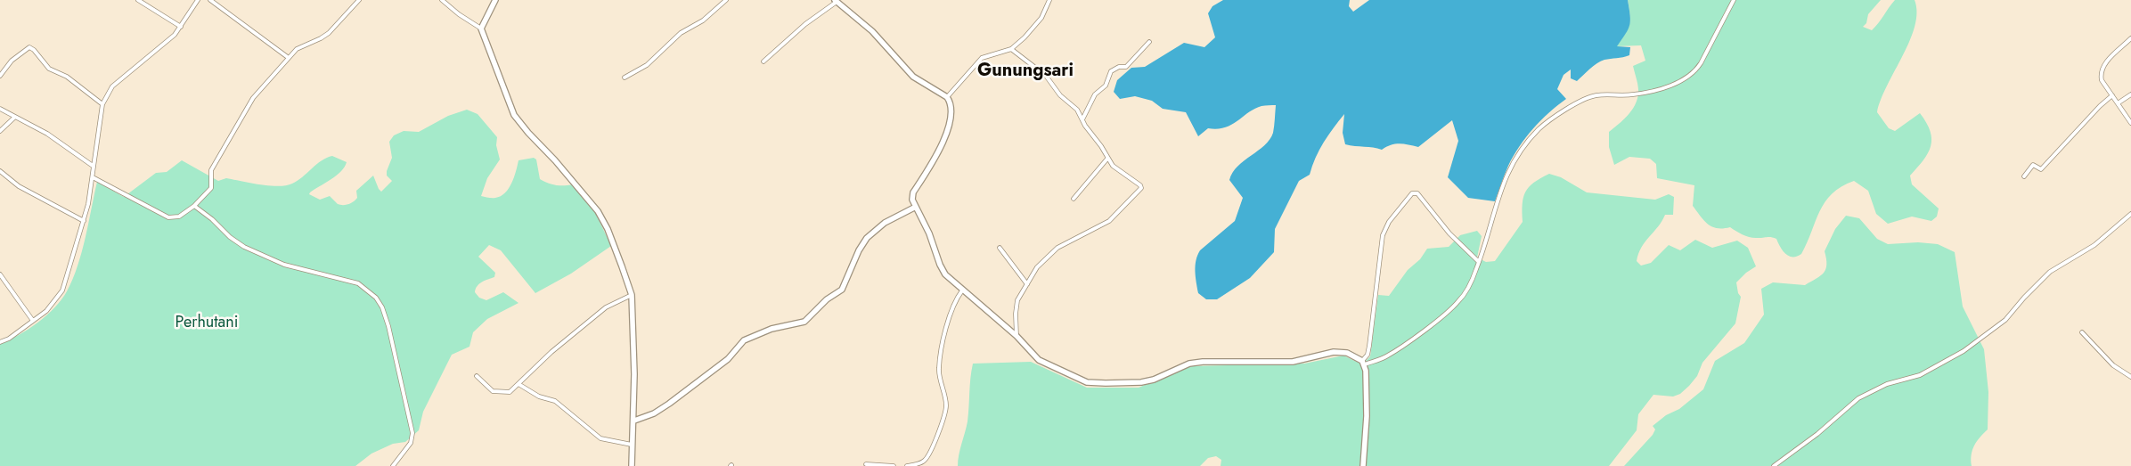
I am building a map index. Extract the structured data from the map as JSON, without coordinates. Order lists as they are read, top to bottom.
{
  "districts": ["Gunungsari"],
  "parks": ["Perhutani"]
}
